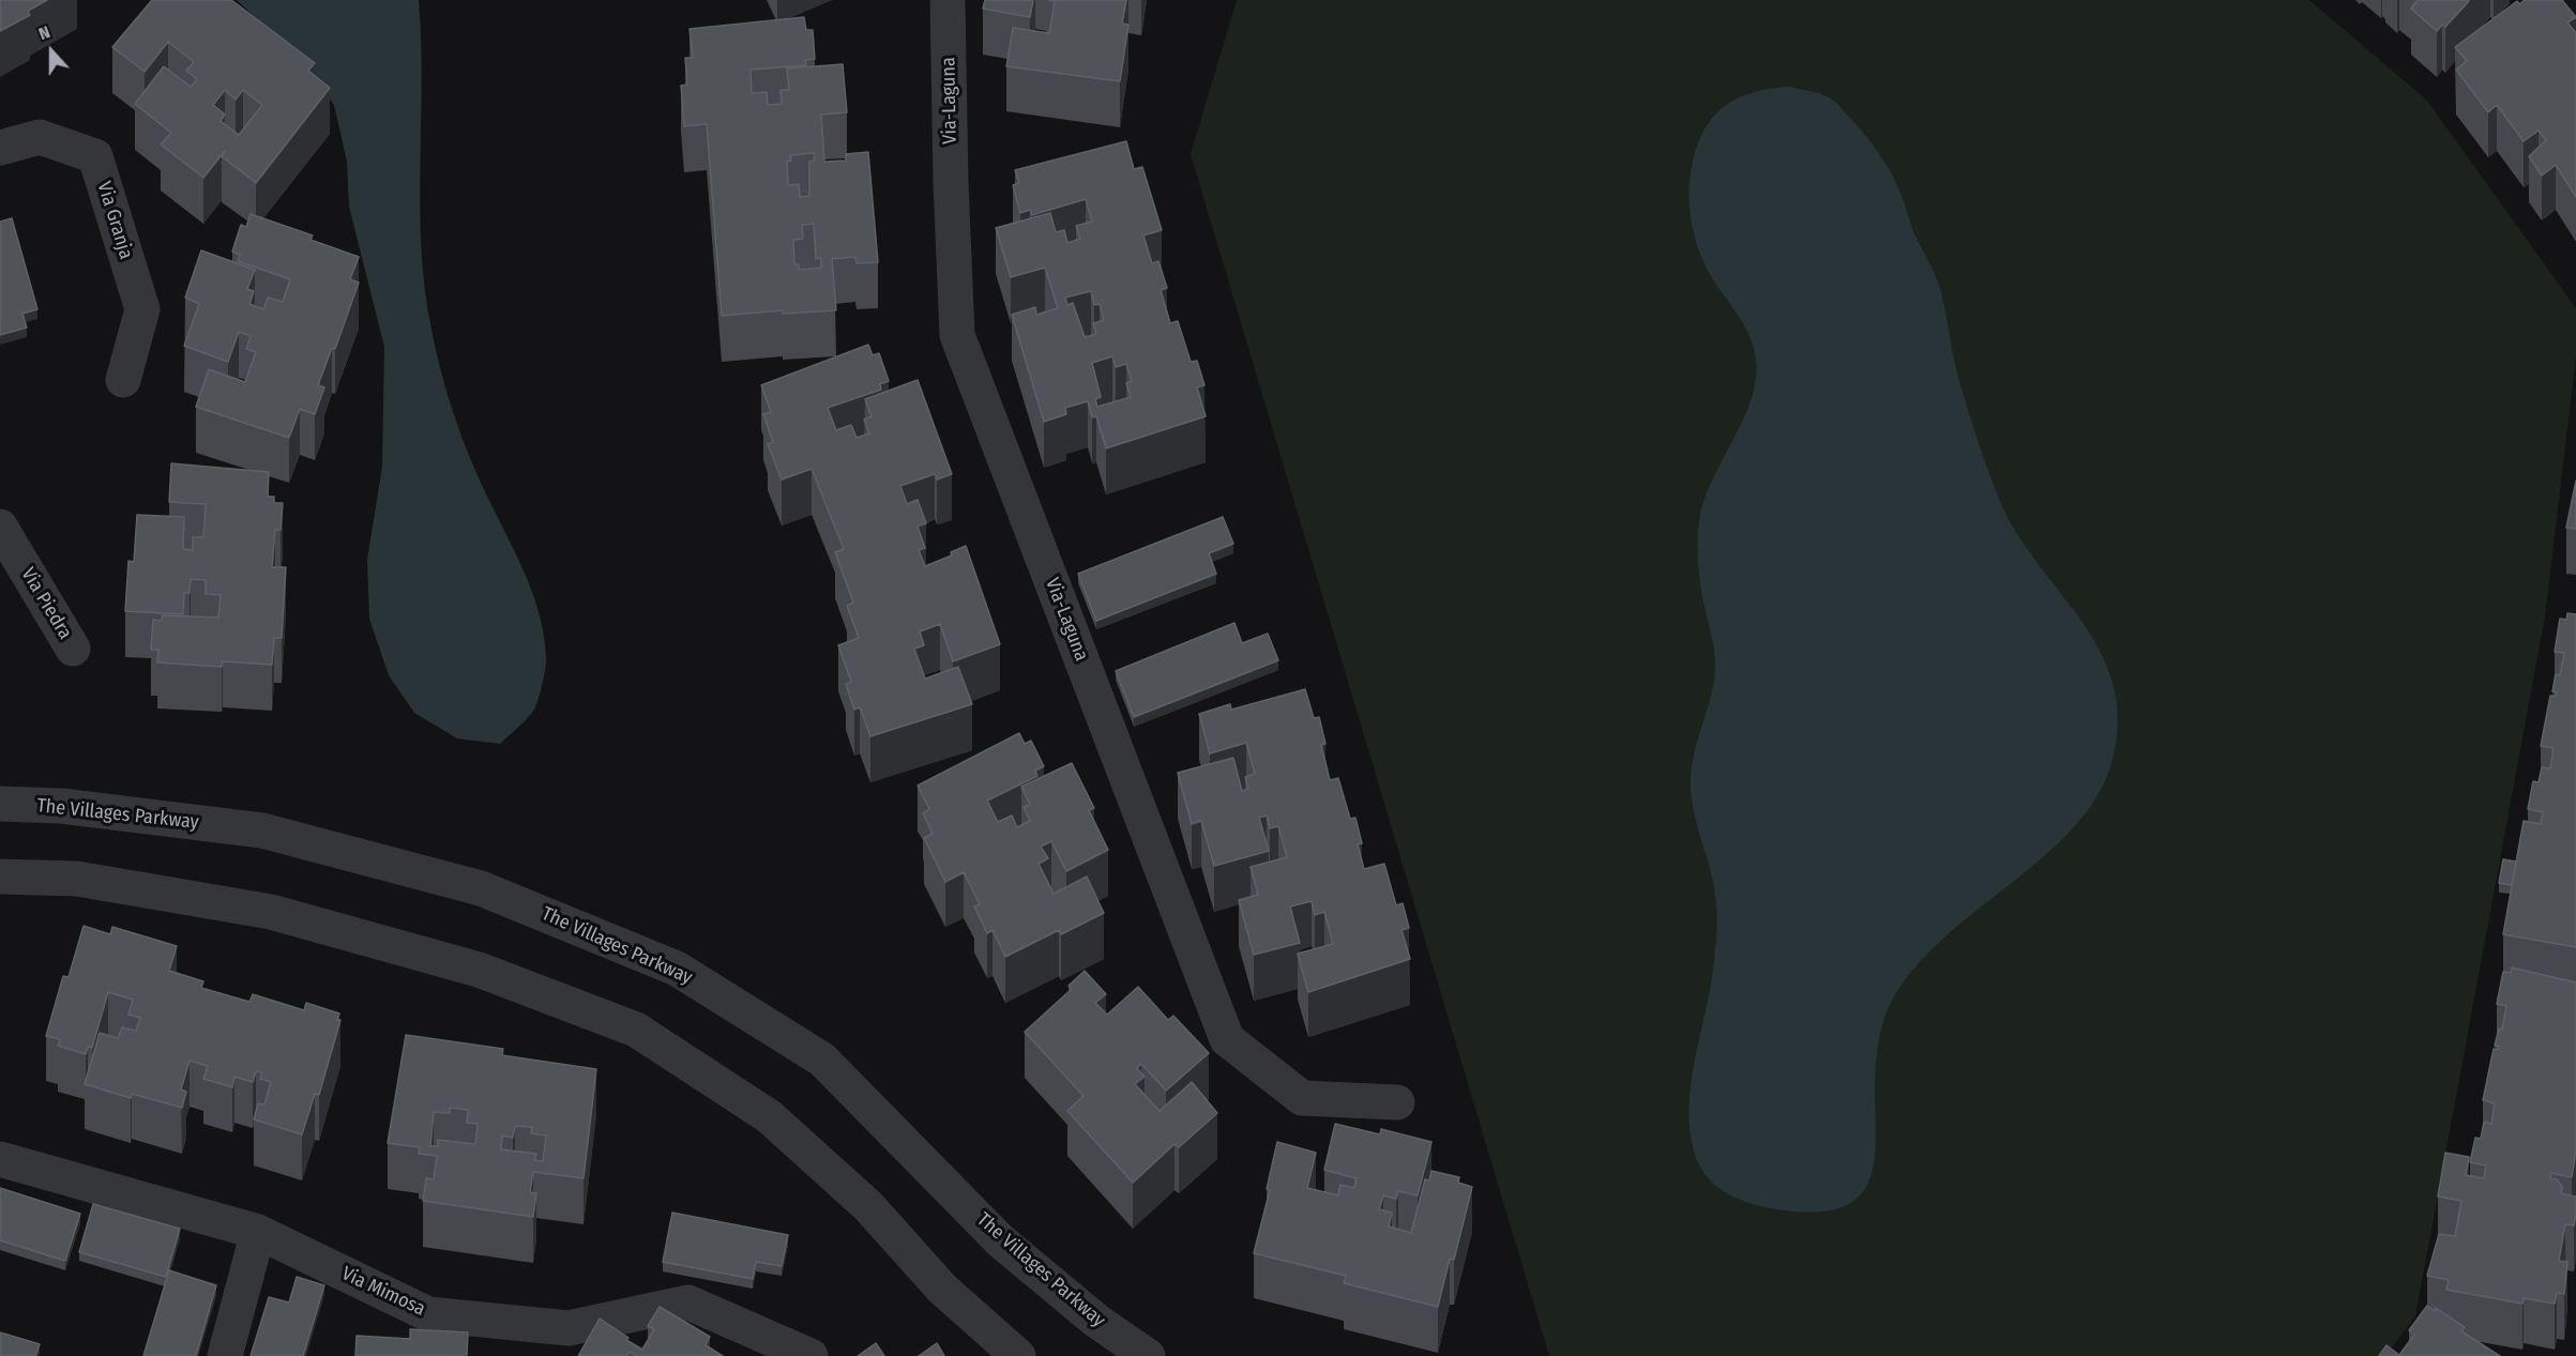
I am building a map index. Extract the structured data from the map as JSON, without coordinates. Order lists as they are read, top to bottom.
{
  "streets": {
    "street": [
      "Via-Laguna",
      "Via Granja",
      "Via Piedra",
      "The Villages Parkway",
      "Via Mimosa"
    ]
  },
  "north": "top"
}
